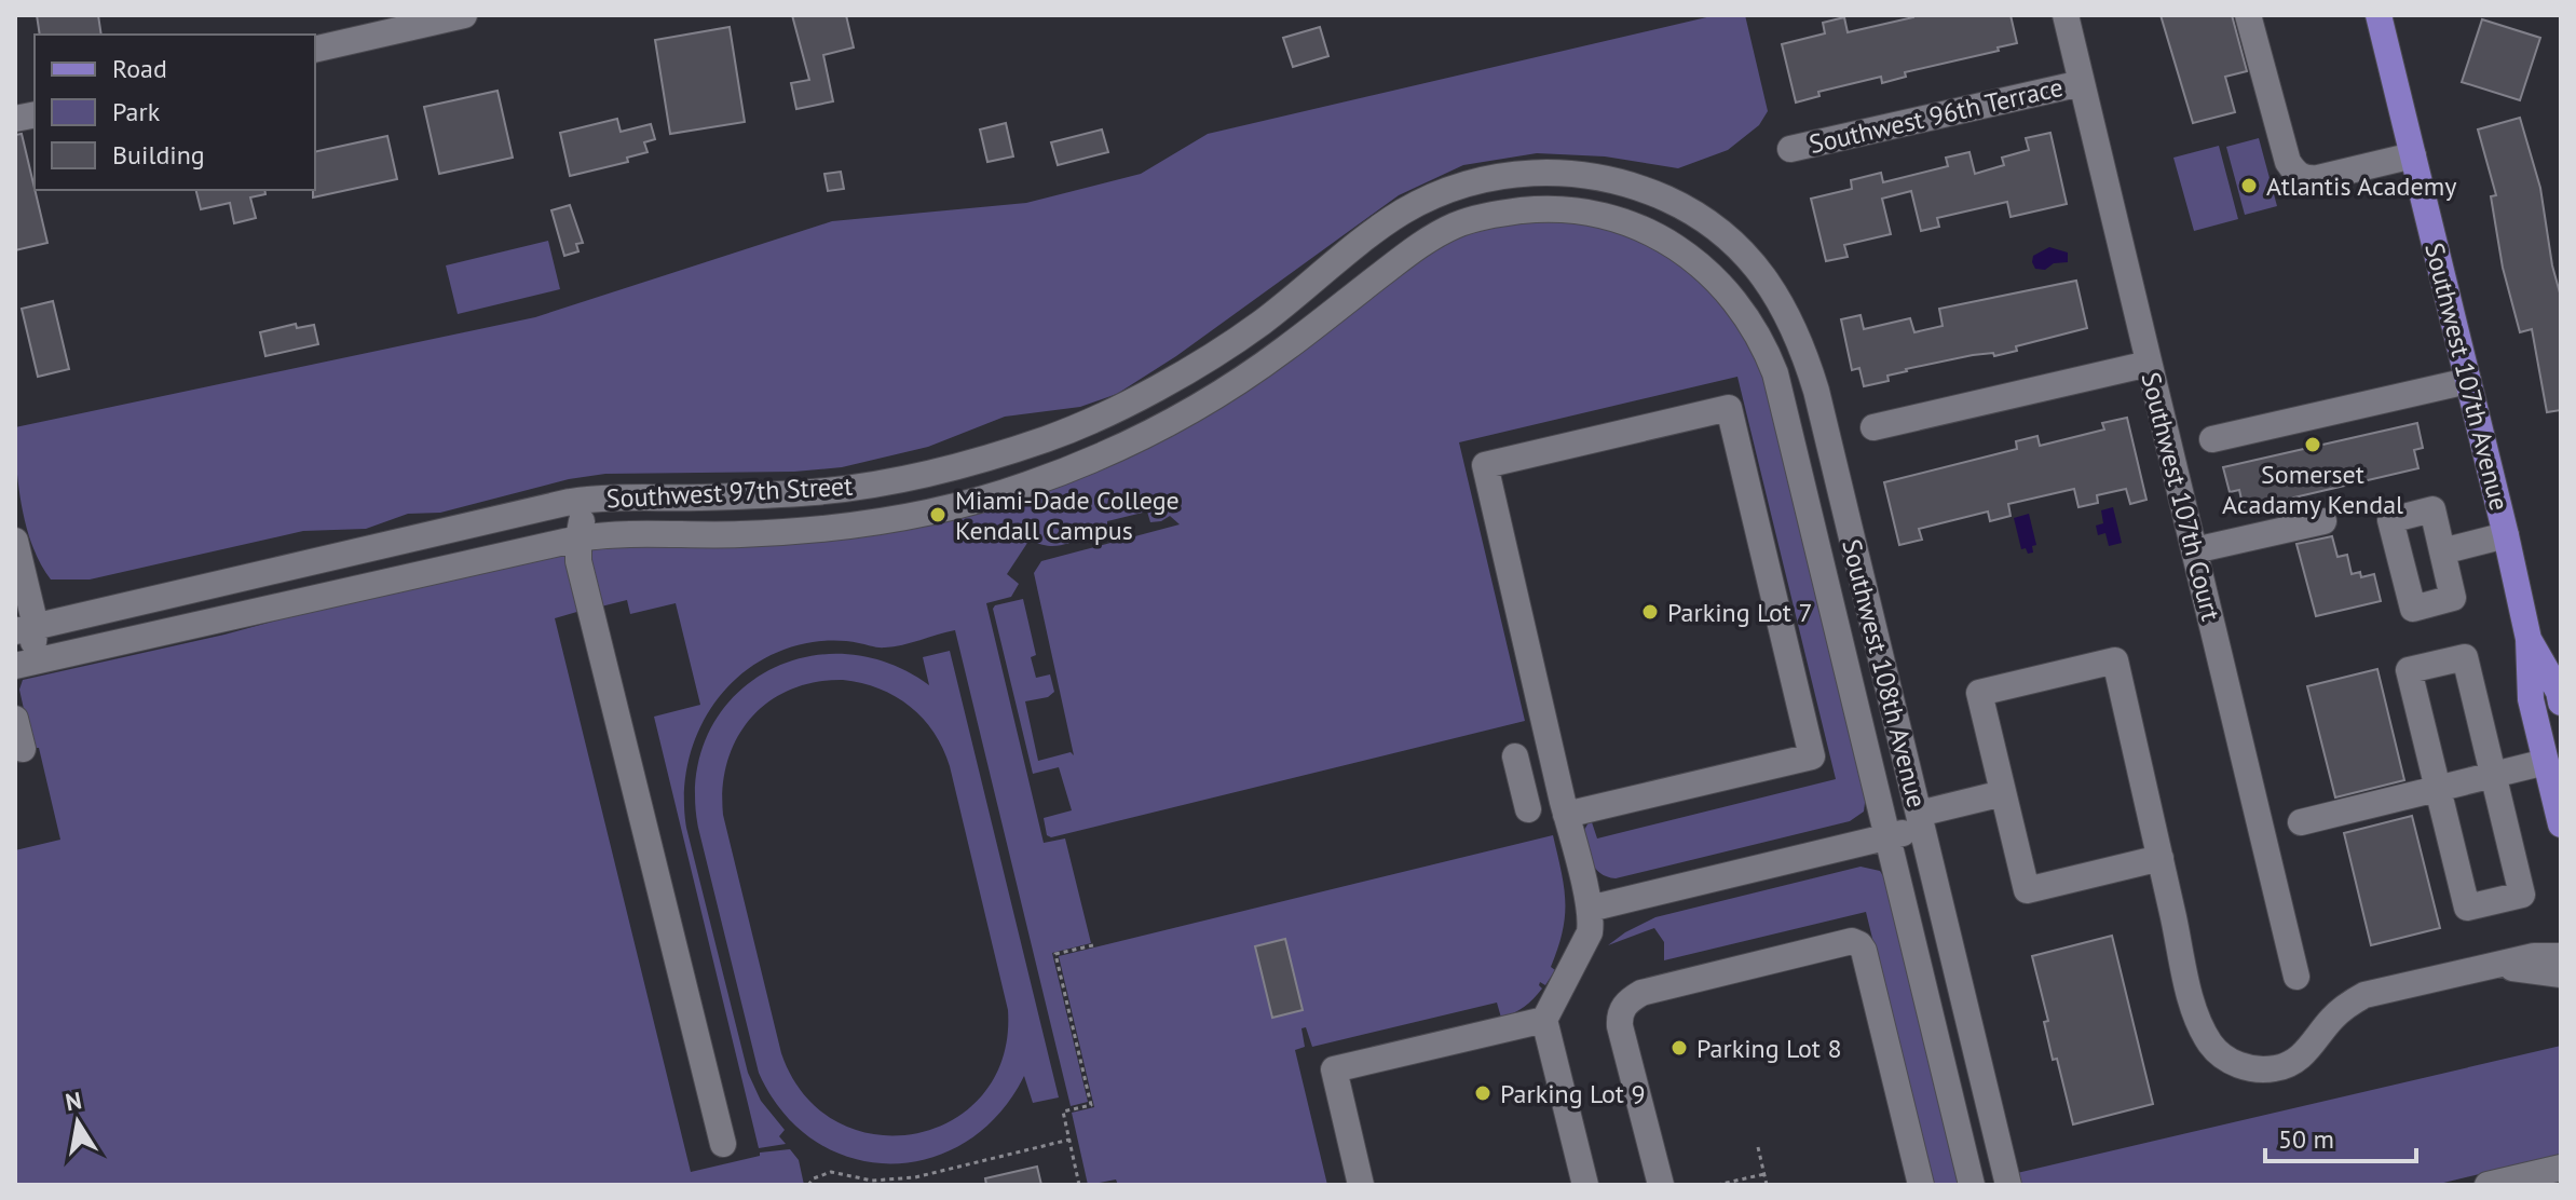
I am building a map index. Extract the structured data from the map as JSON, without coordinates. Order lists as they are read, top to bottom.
{
  "streets": {
    "main road": ["Southwest 107th Avenue"],
    "street": [
      "Southwest 96th Terrace",
      "Southwest 97th Street",
      "Southwest 107th Court",
      "Southwest 108th Avenue"
    ]
  },
  "crossings": [
    ["Southwest 96th Terrace", "Southwest 107th Court"],
    ["Southwest 97th Street", "Southwest 108th Avenue"]
  ],
  "places": [
    "Atlantis Academy",
    "Somerset Acadamy Kendal",
    "Miami-Dade College Kendall Campus",
    "Parking Lot 7",
    "Parking Lot 8",
    "Parking Lot 9"
  ],
  "legend": ["Road", "Park", "Building"],
  "scale_bar": "50 m",
  "north": "top"
}
